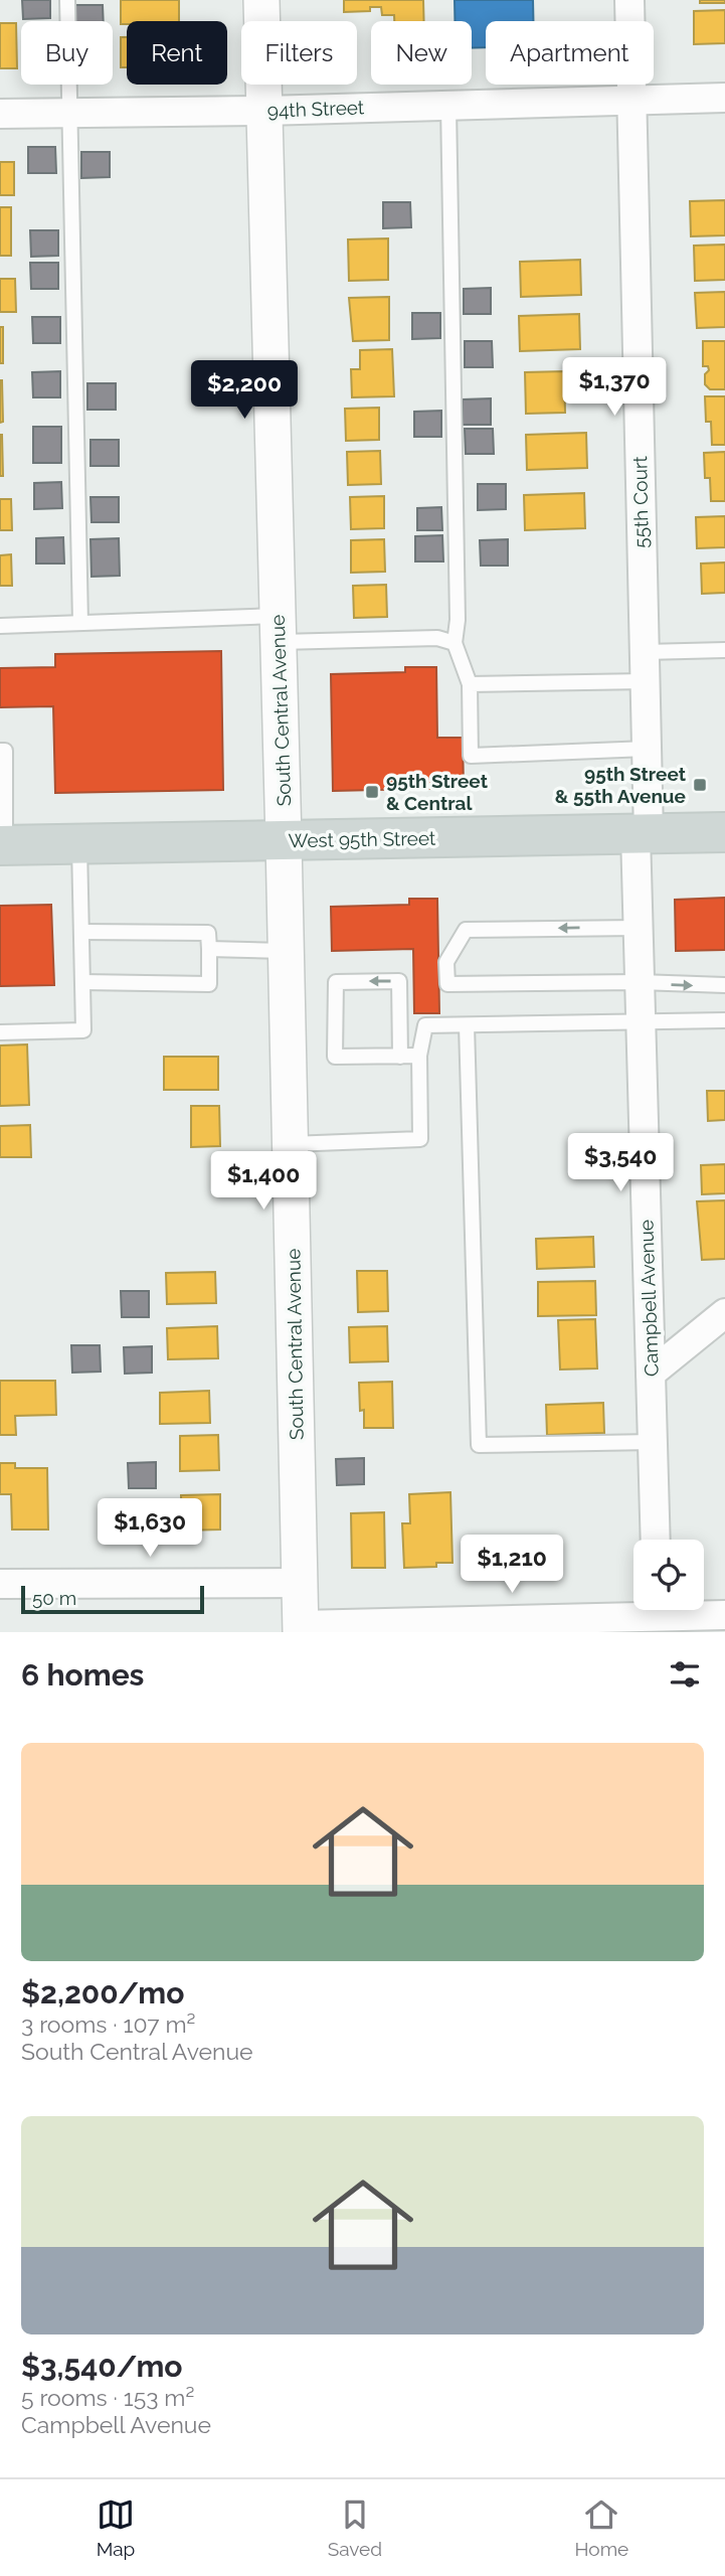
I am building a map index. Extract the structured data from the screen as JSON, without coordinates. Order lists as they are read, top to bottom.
{
  "streets": {
    "main road": ["West 95th Street"],
    "street": [
      "94th Street",
      "55th Court",
      "South Central Avenue",
      "Campbell Avenue"
    ]
  },
  "crossings": [
    ["94th Street", "55th Court"],
    ["94th Street", "South Central Avenue"],
    ["55th Court", "West 95th Street"],
    ["55th Court", "Campbell Avenue"],
    ["South Central Avenue", "West 95th Street"],
    ["West 95th Street", "Campbell Avenue"]
  ],
  "places": {
    "transit": ["95th Street & 55th Avenue", "95th Street & Central"]
  },
  "scale_bar": "50 m",
  "page": {
    "chip": [
      "Buy",
      "Rent",
      "Filters",
      "New",
      "Apartment"
    ],
    "price": [
      "$1,370",
      "$2,200",
      "$3,540",
      "$1,400",
      "$1,630",
      "$1,210"
    ],
    "scale": "50 m",
    "heading": "6 homes",
    "list": [
      {
        "name": "$2,200/mo",
        "note": "3 rooms · 107 m² · South Central Avenue"
      },
      {
        "name": "$3,540/mo",
        "note": "5 rooms · 153 m² · Campbell Avenue"
      }
    ],
    "tabs": ["Map", "Saved", "Home"]
  }
}
